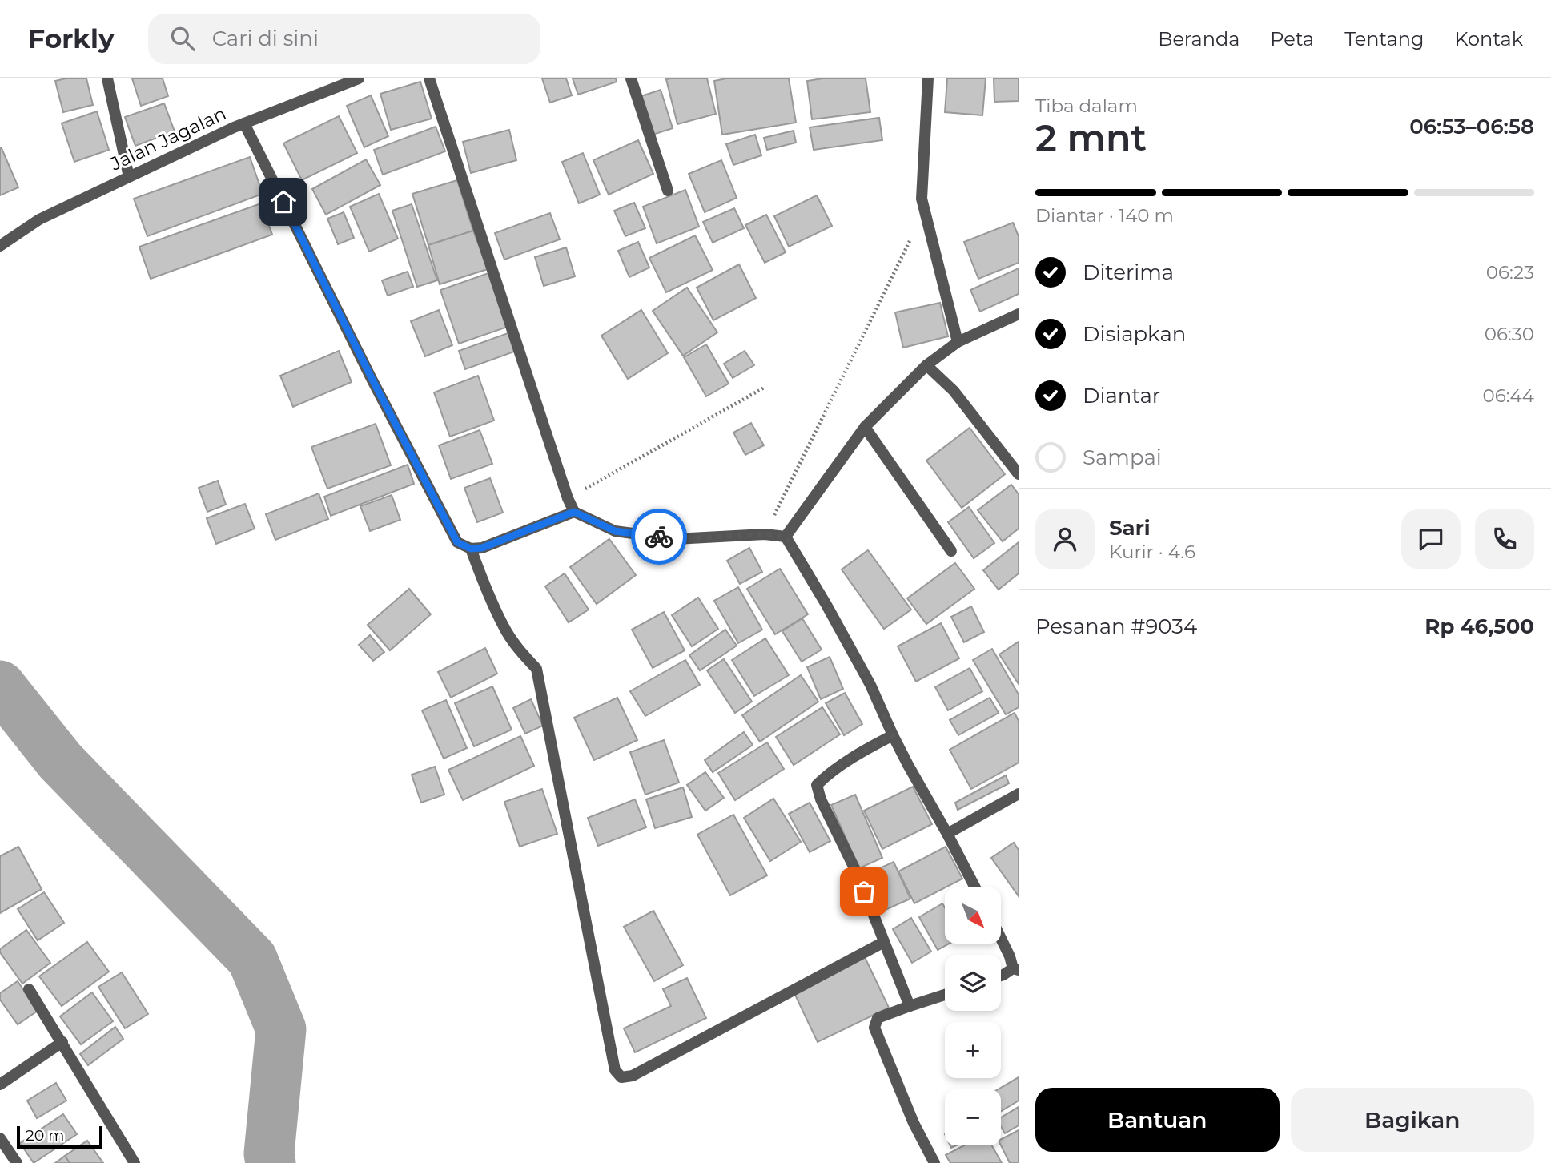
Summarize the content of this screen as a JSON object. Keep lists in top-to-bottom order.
{
  "streets": {
    "street": ["Jalan Jagalan"]
  },
  "scale_bar": "20 m",
  "north": "bottom right",
  "page": {
    "header": "Forkly",
    "search": "Cari di sini",
    "nav": [
      "Beranda",
      "Peta",
      "Tentang",
      "Kontak"
    ],
    "heading": ["2 mnt", "Tiba dalam", "06:53–06:58"],
    "panel": [
      "Sari",
      "Kurir · 4.6",
      "Pesanan #9034",
      "Rp 46,500"
    ],
    "bar": "Diantar · 140 m",
    "list": [
      ["Diterima", "06:23"],
      ["Disiapkan", "06:30"],
      ["Diantar", "06:44"],
      "Sampai"
    ],
    "map_buttons": ["+", "−"],
    "buttons": ["Bantuan", "Bagikan"],
    "scale": "20 m"
  }
}
